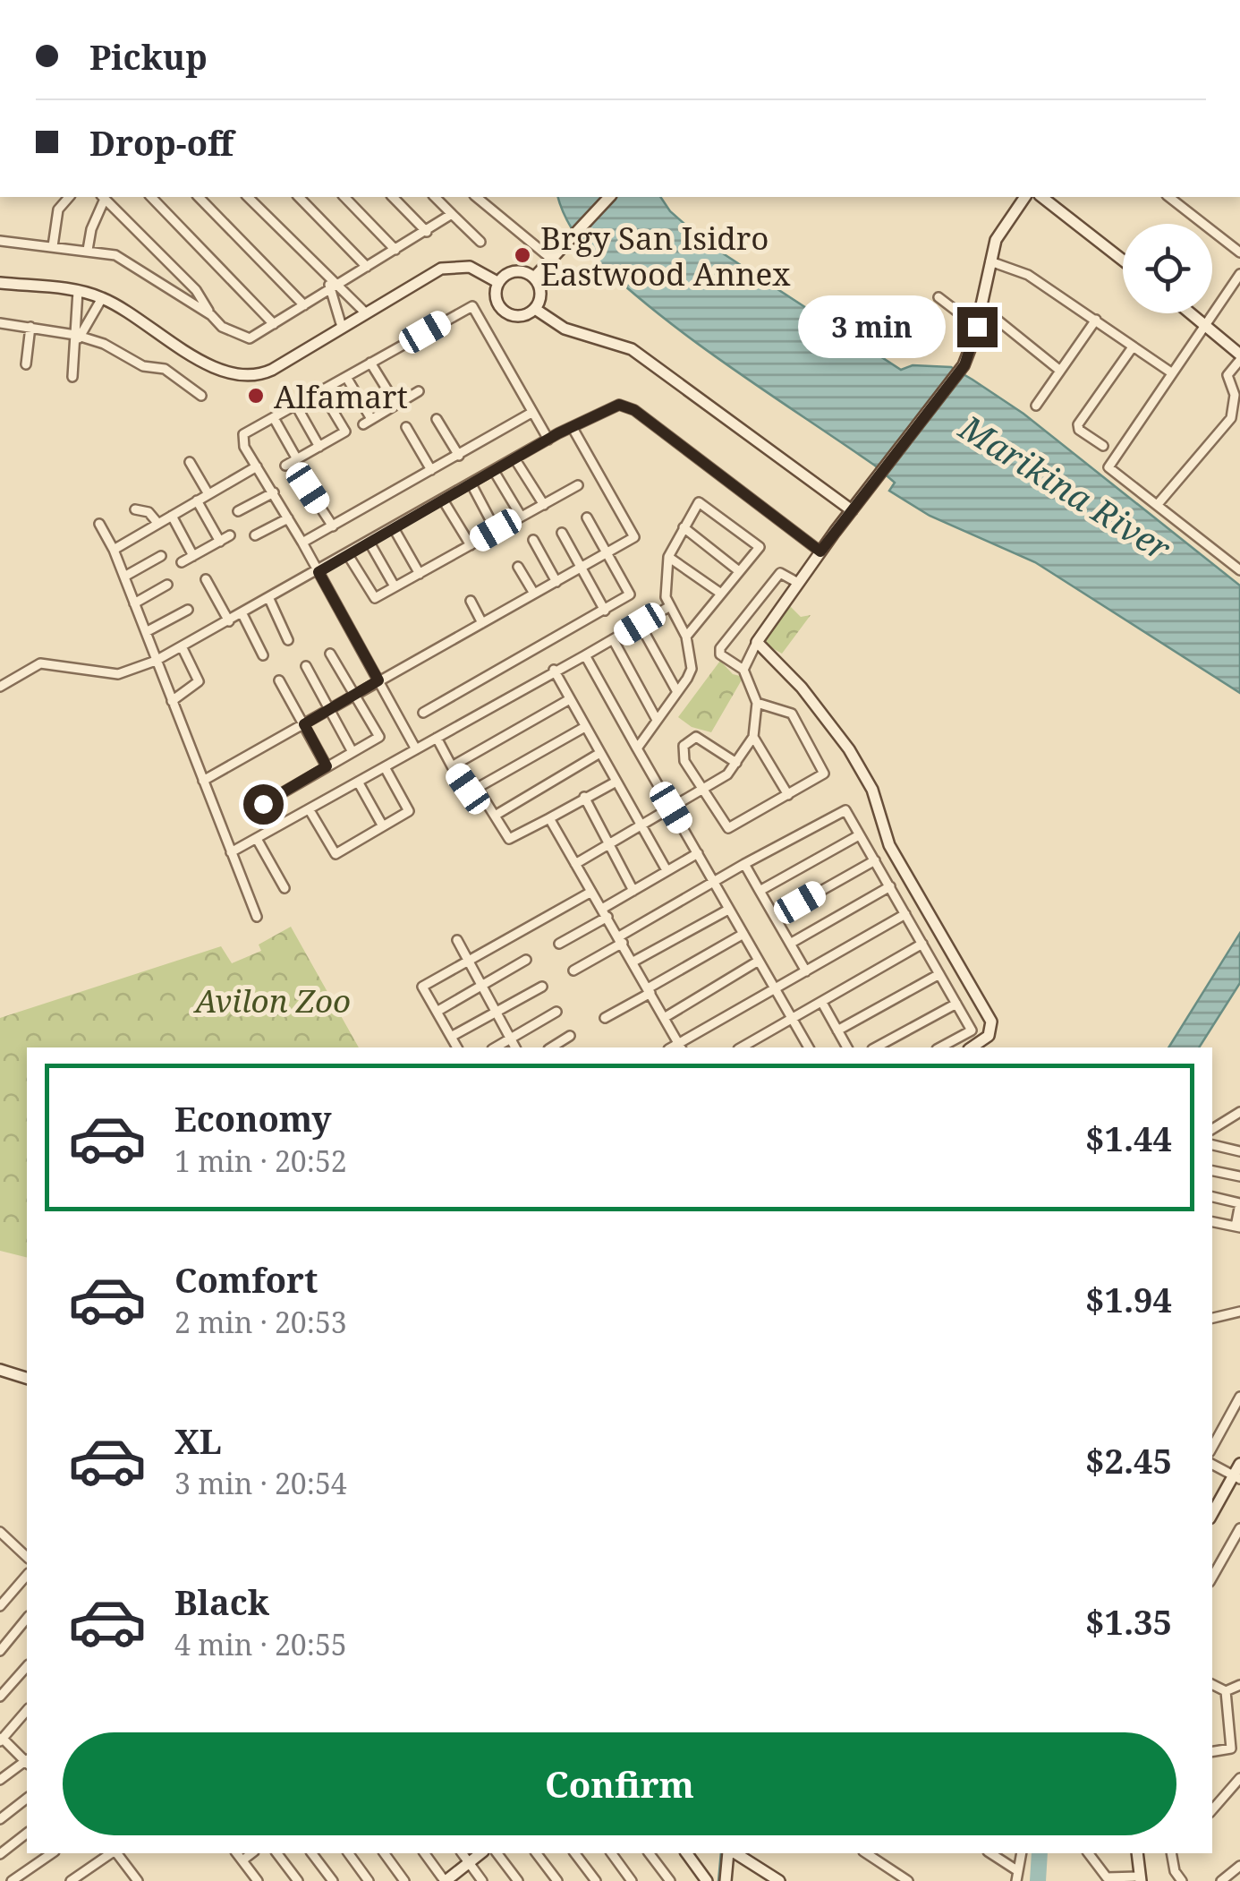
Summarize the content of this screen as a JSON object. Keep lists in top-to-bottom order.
{
  "water": ["Marikina River"],
  "parks": ["Avilon Zoo"],
  "places": ["Brgy San Isidro Eastwood Annex", "Alfamart"],
  "page": {
    "banner": ["Pickup", "Drop-off"],
    "bubble": "3 min",
    "list": [
      {
        "name": "Economy",
        "note": "1 min · 20:52",
        "value": "$1.44"
      },
      {
        "name": "Comfort",
        "note": "2 min · 20:53",
        "value": "$1.94"
      },
      {
        "name": "XL",
        "note": "3 min · 20:54",
        "value": "$2.45"
      },
      {
        "name": "Black",
        "note": "4 min · 20:55",
        "value": "$1.35"
      }
    ],
    "buttons": "Confirm"
  }
}
